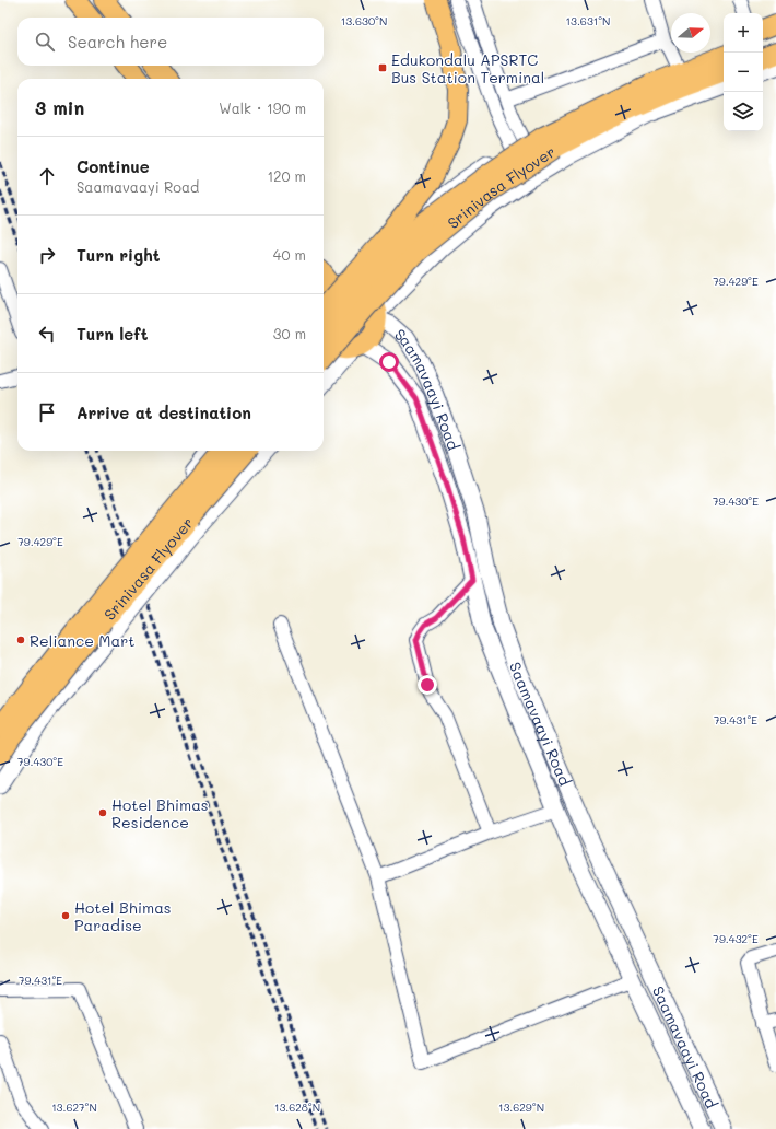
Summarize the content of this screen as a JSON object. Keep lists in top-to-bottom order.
{
  "streets": {
    "main road": ["Srinivasa Flyover"],
    "street": ["Saamavaayi Road"]
  },
  "places": {
    "transit": ["Edukondalu APSRTC Bus Station Terminal"],
    "other": ["Reliance Mart", "Hotel Bhimas Residence", "Hotel Bhimas Paradise"]
  },
  "north": "right",
  "page": {
    "map_buttons": ["+", "−"],
    "search": "Search here",
    "heading": ["3 min", "Walk · 190 m"],
    "list": [
      ["Continue", "Saamavaayi Road", "120 m"],
      ["Turn right", "40 m"],
      ["Turn left", "30 m"],
      "Arrive at destination"
    ]
  },
  "coordinates": [
    "13.630°N",
    "13.631°N",
    "79.429°E",
    "79.430°E",
    "79.431°E",
    "79.432°E",
    "13.627°N",
    "13.628°N",
    "13.629°N"
  ]
}
